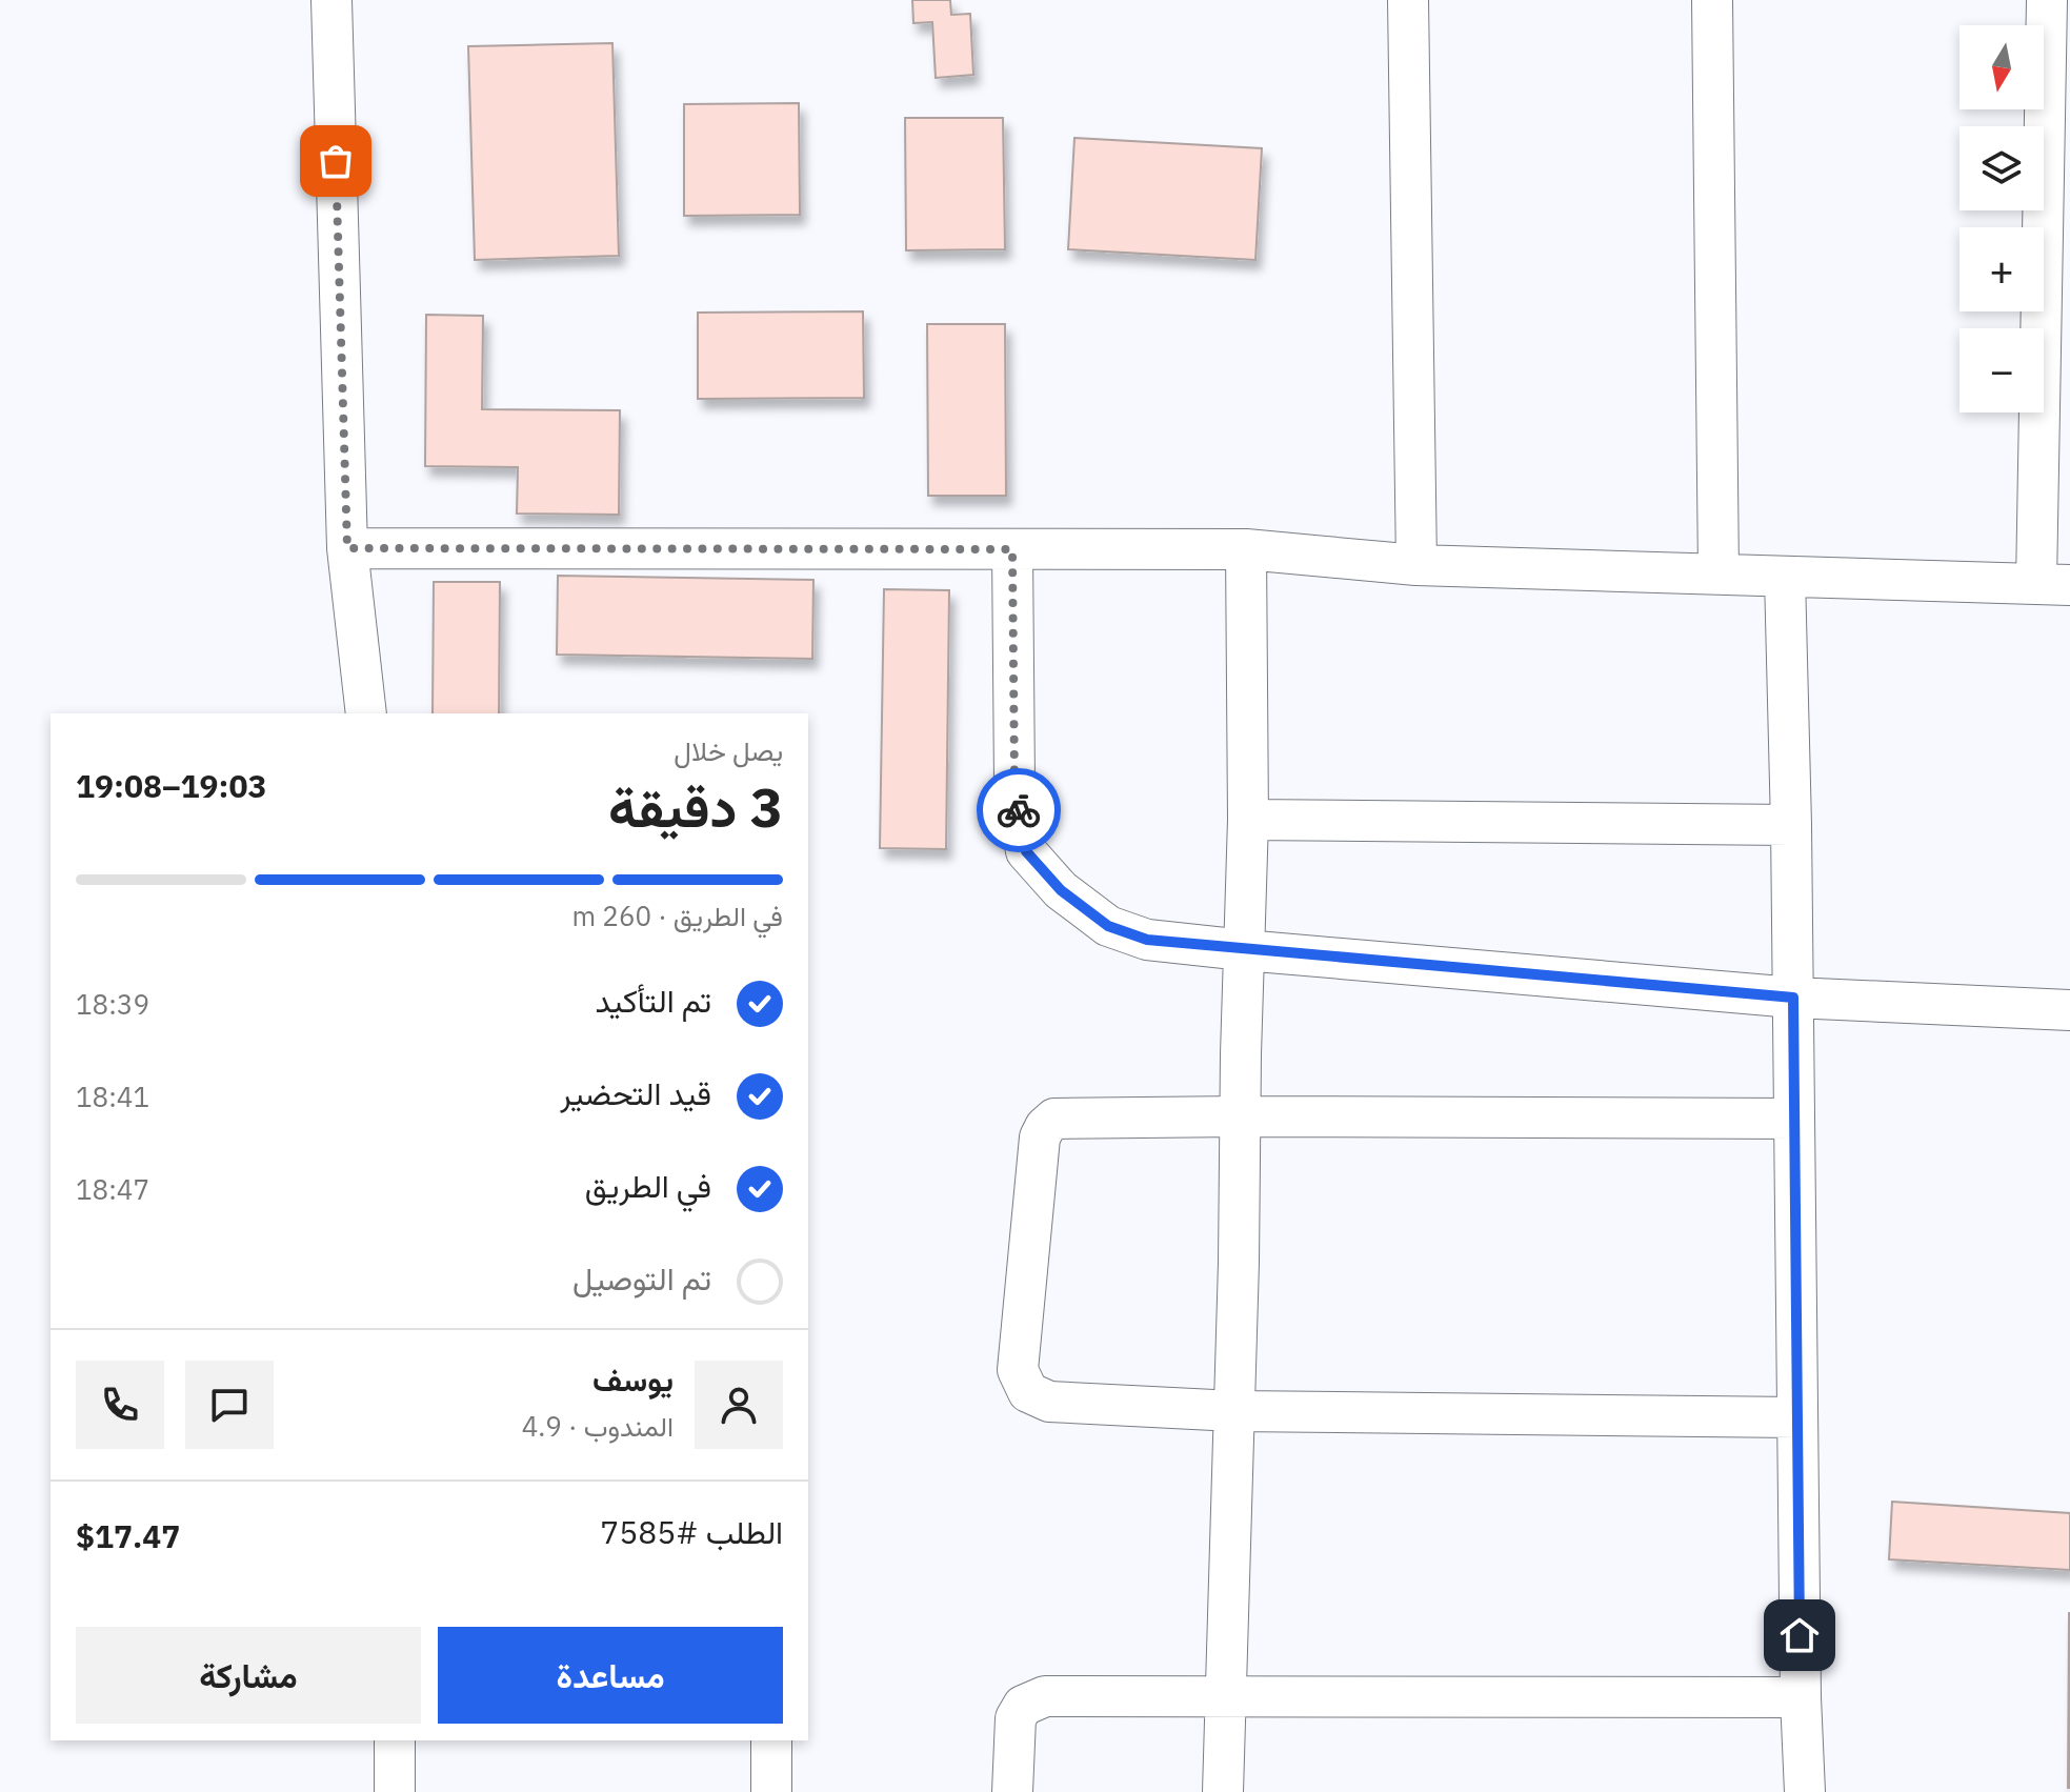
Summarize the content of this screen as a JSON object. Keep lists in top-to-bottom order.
{
  "north": "bottom",
  "page": {
    "map_buttons": ["+", "−"],
    "heading": ["3 دقيقة", "يصل خلال", "19:03–19:08"],
    "panel": [
      "يوسف",
      "المندوب · 4.9",
      "الطلب #7585",
      "$17.47"
    ],
    "bar": "في الطريق · 260 m",
    "list": [
      ["تم التأكيد", "18:39"],
      ["قيد التحضير", "18:41"],
      ["في الطريق", "18:47"],
      "تم التوصيل"
    ],
    "buttons": ["مساعدة", "مشاركة"]
  }
}
